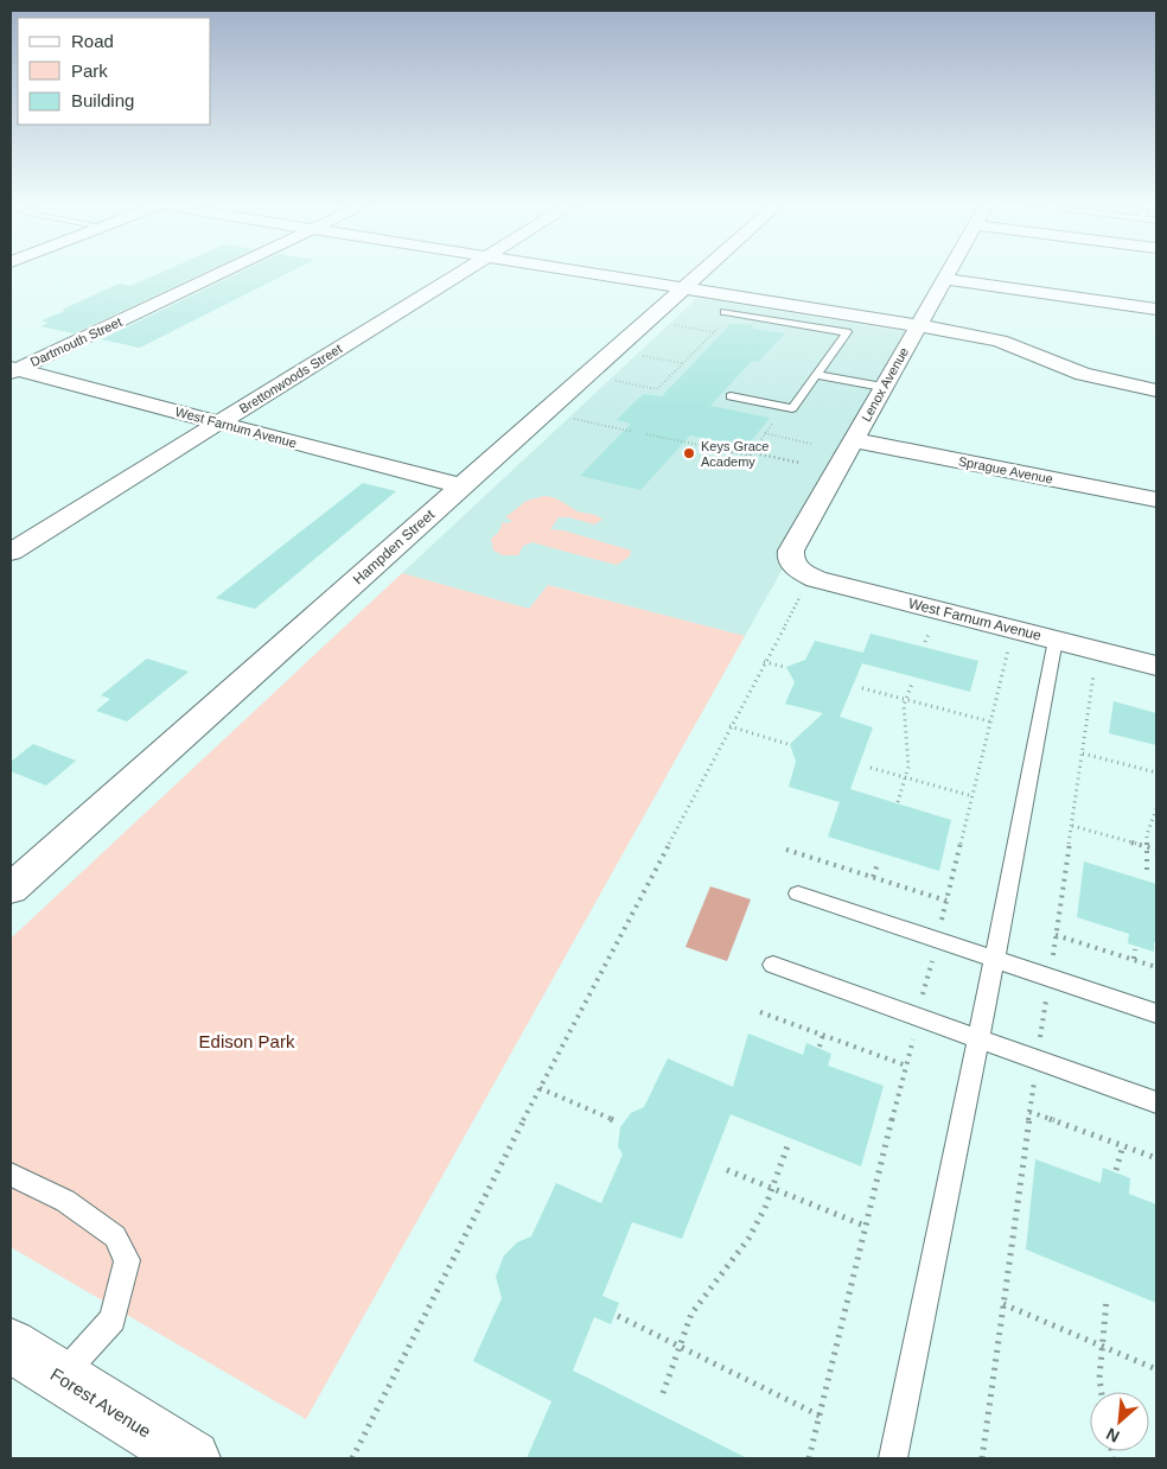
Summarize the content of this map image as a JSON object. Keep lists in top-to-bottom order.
{
  "streets": {
    "street": [
      "Dartmouth Street",
      "Brettonwoods Street",
      "Lenox Avenue",
      "West Farnum Avenue",
      "Sprague Avenue",
      "Hampden Street",
      "Forest Avenue"
    ]
  },
  "crossings": [
    ["Dartmouth Street", "West Farnum Avenue"],
    ["Brettonwoods Street", "West Farnum Avenue"],
    ["Lenox Avenue", "West Farnum Avenue"],
    ["Lenox Avenue", "Sprague Avenue"],
    ["West Farnum Avenue", "Hampden Street"]
  ],
  "parks": ["Edison Park"],
  "places": ["Keys Grace Academy"],
  "legend": ["Road", "Park", "Building"],
  "north": "bottom left"
}
